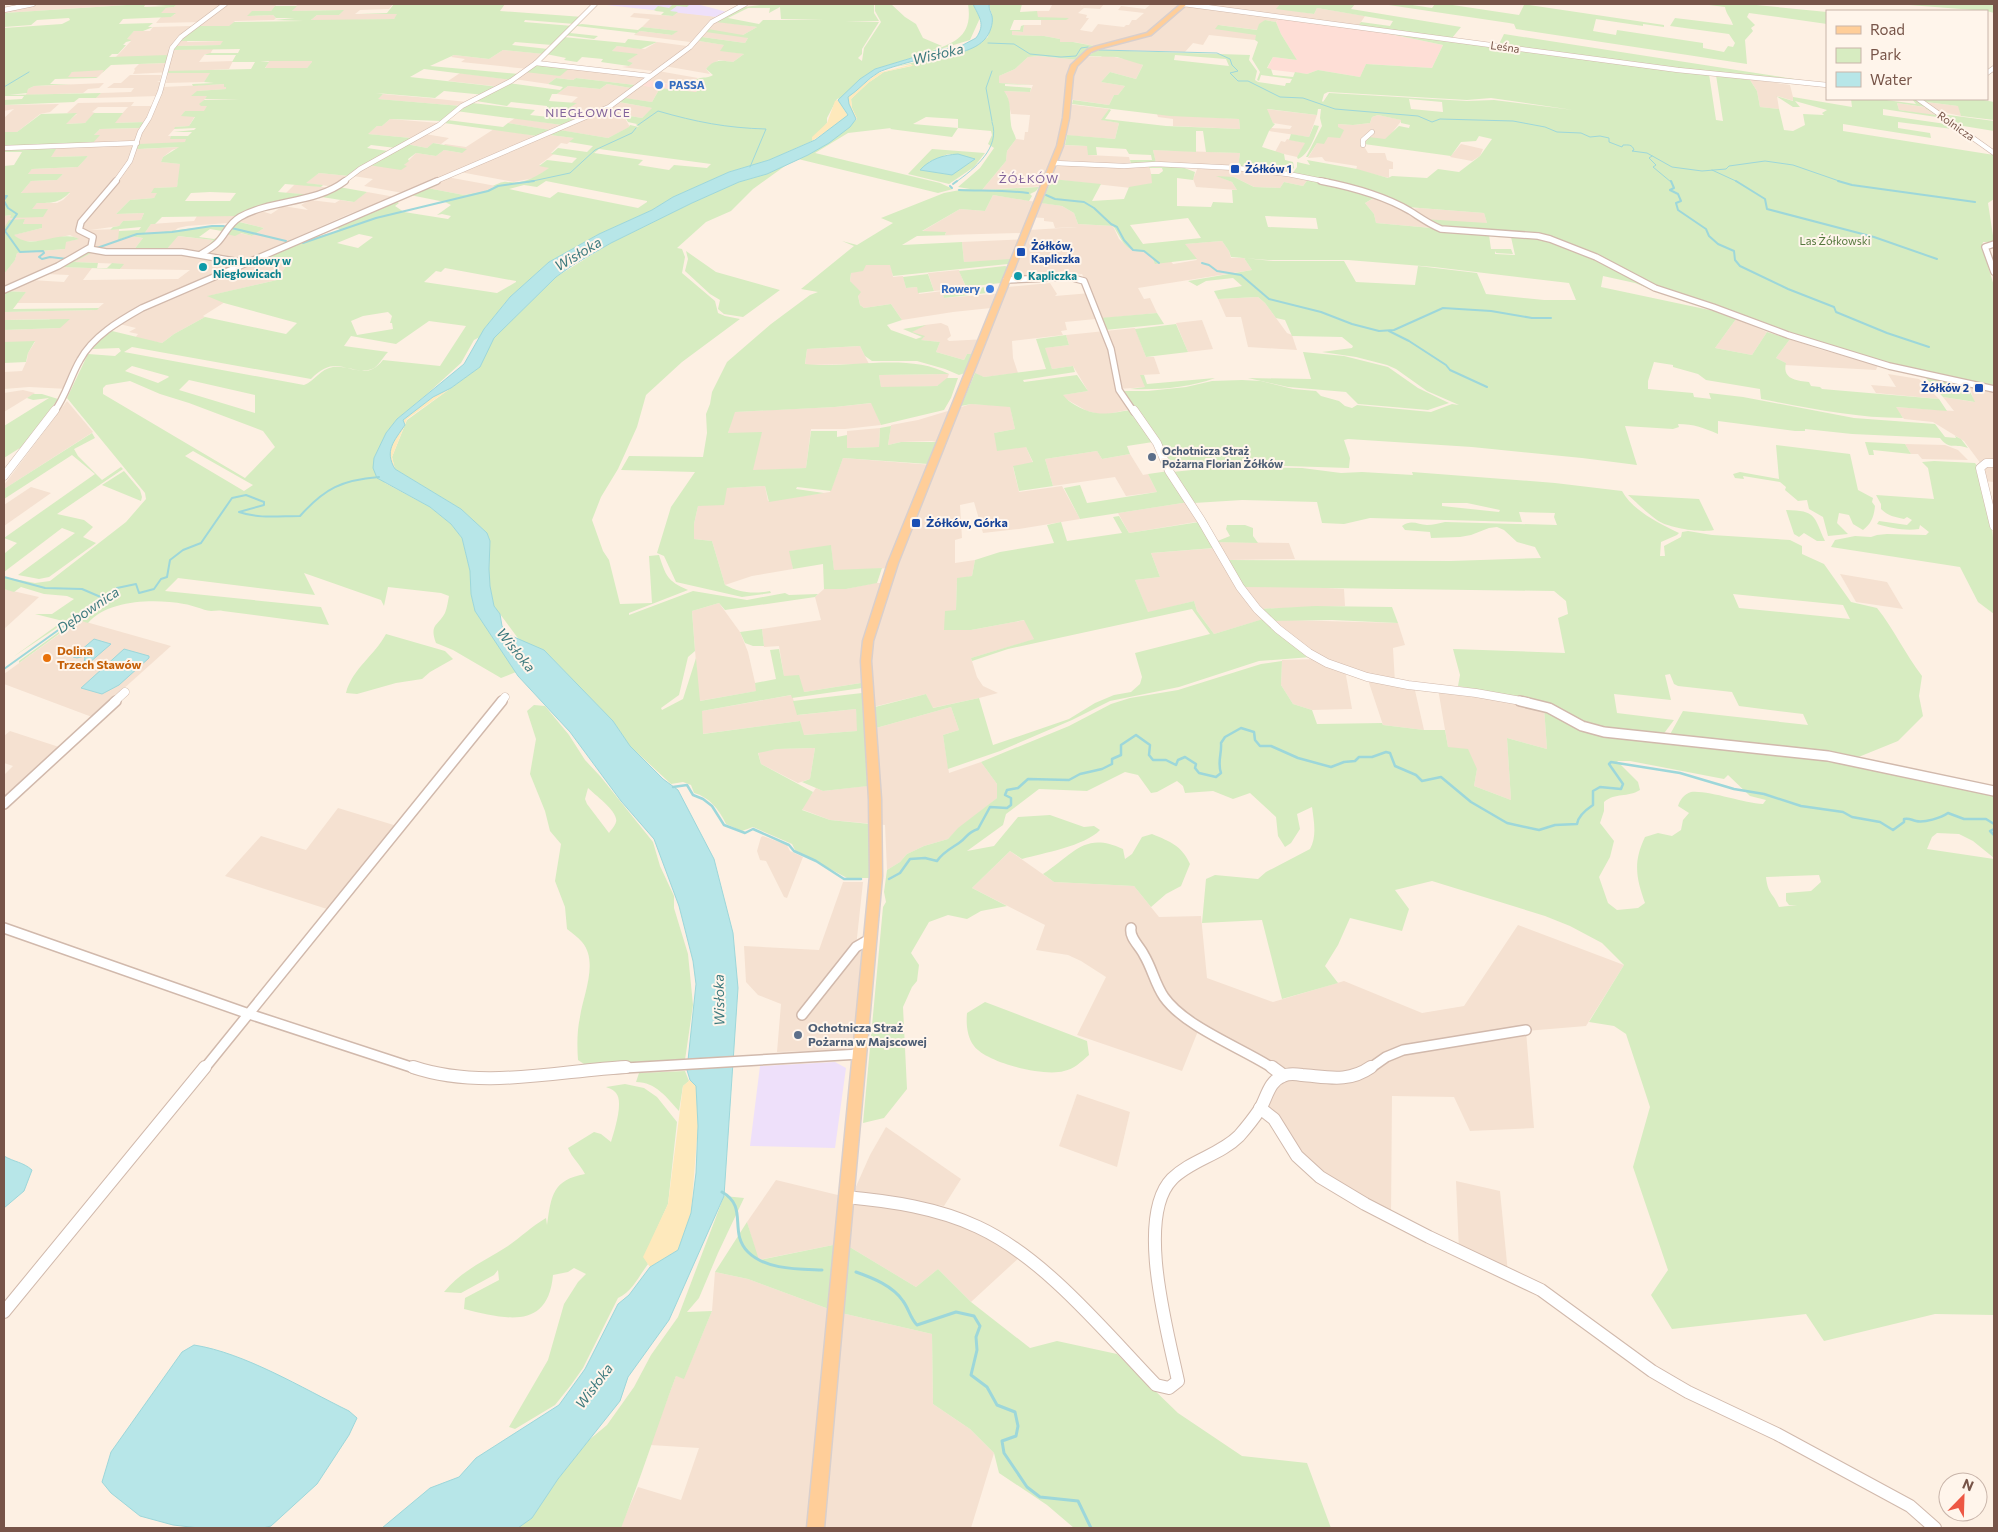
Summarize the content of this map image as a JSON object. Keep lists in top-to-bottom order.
{
  "streets": {
    "street": ["Leśna", "Rolnicza"]
  },
  "districts": ["NIEGŁOWICE", "ŻÓŁKÓW"],
  "water": ["Wisłoka", "Dębownica"],
  "parks": ["Las Żółkowski"],
  "places": {
    "other": [
      "PASSA",
      "Dom Ludowy w Niegłowicach",
      "Kapliczka",
      "Rowery",
      "Ochotnicza Straż Pożarna Florian Żółków",
      "Dolina Trzech Stawów",
      "Ochotnicza Straż Pożarna w Majscowej"
    ],
    "transit": [
      "Żółków 1",
      "Żółków, Kapliczka",
      "Żółków 2",
      "Żółków, Górka"
    ]
  },
  "legend": ["Road", "Park", "Water"],
  "north": "top right"
}
